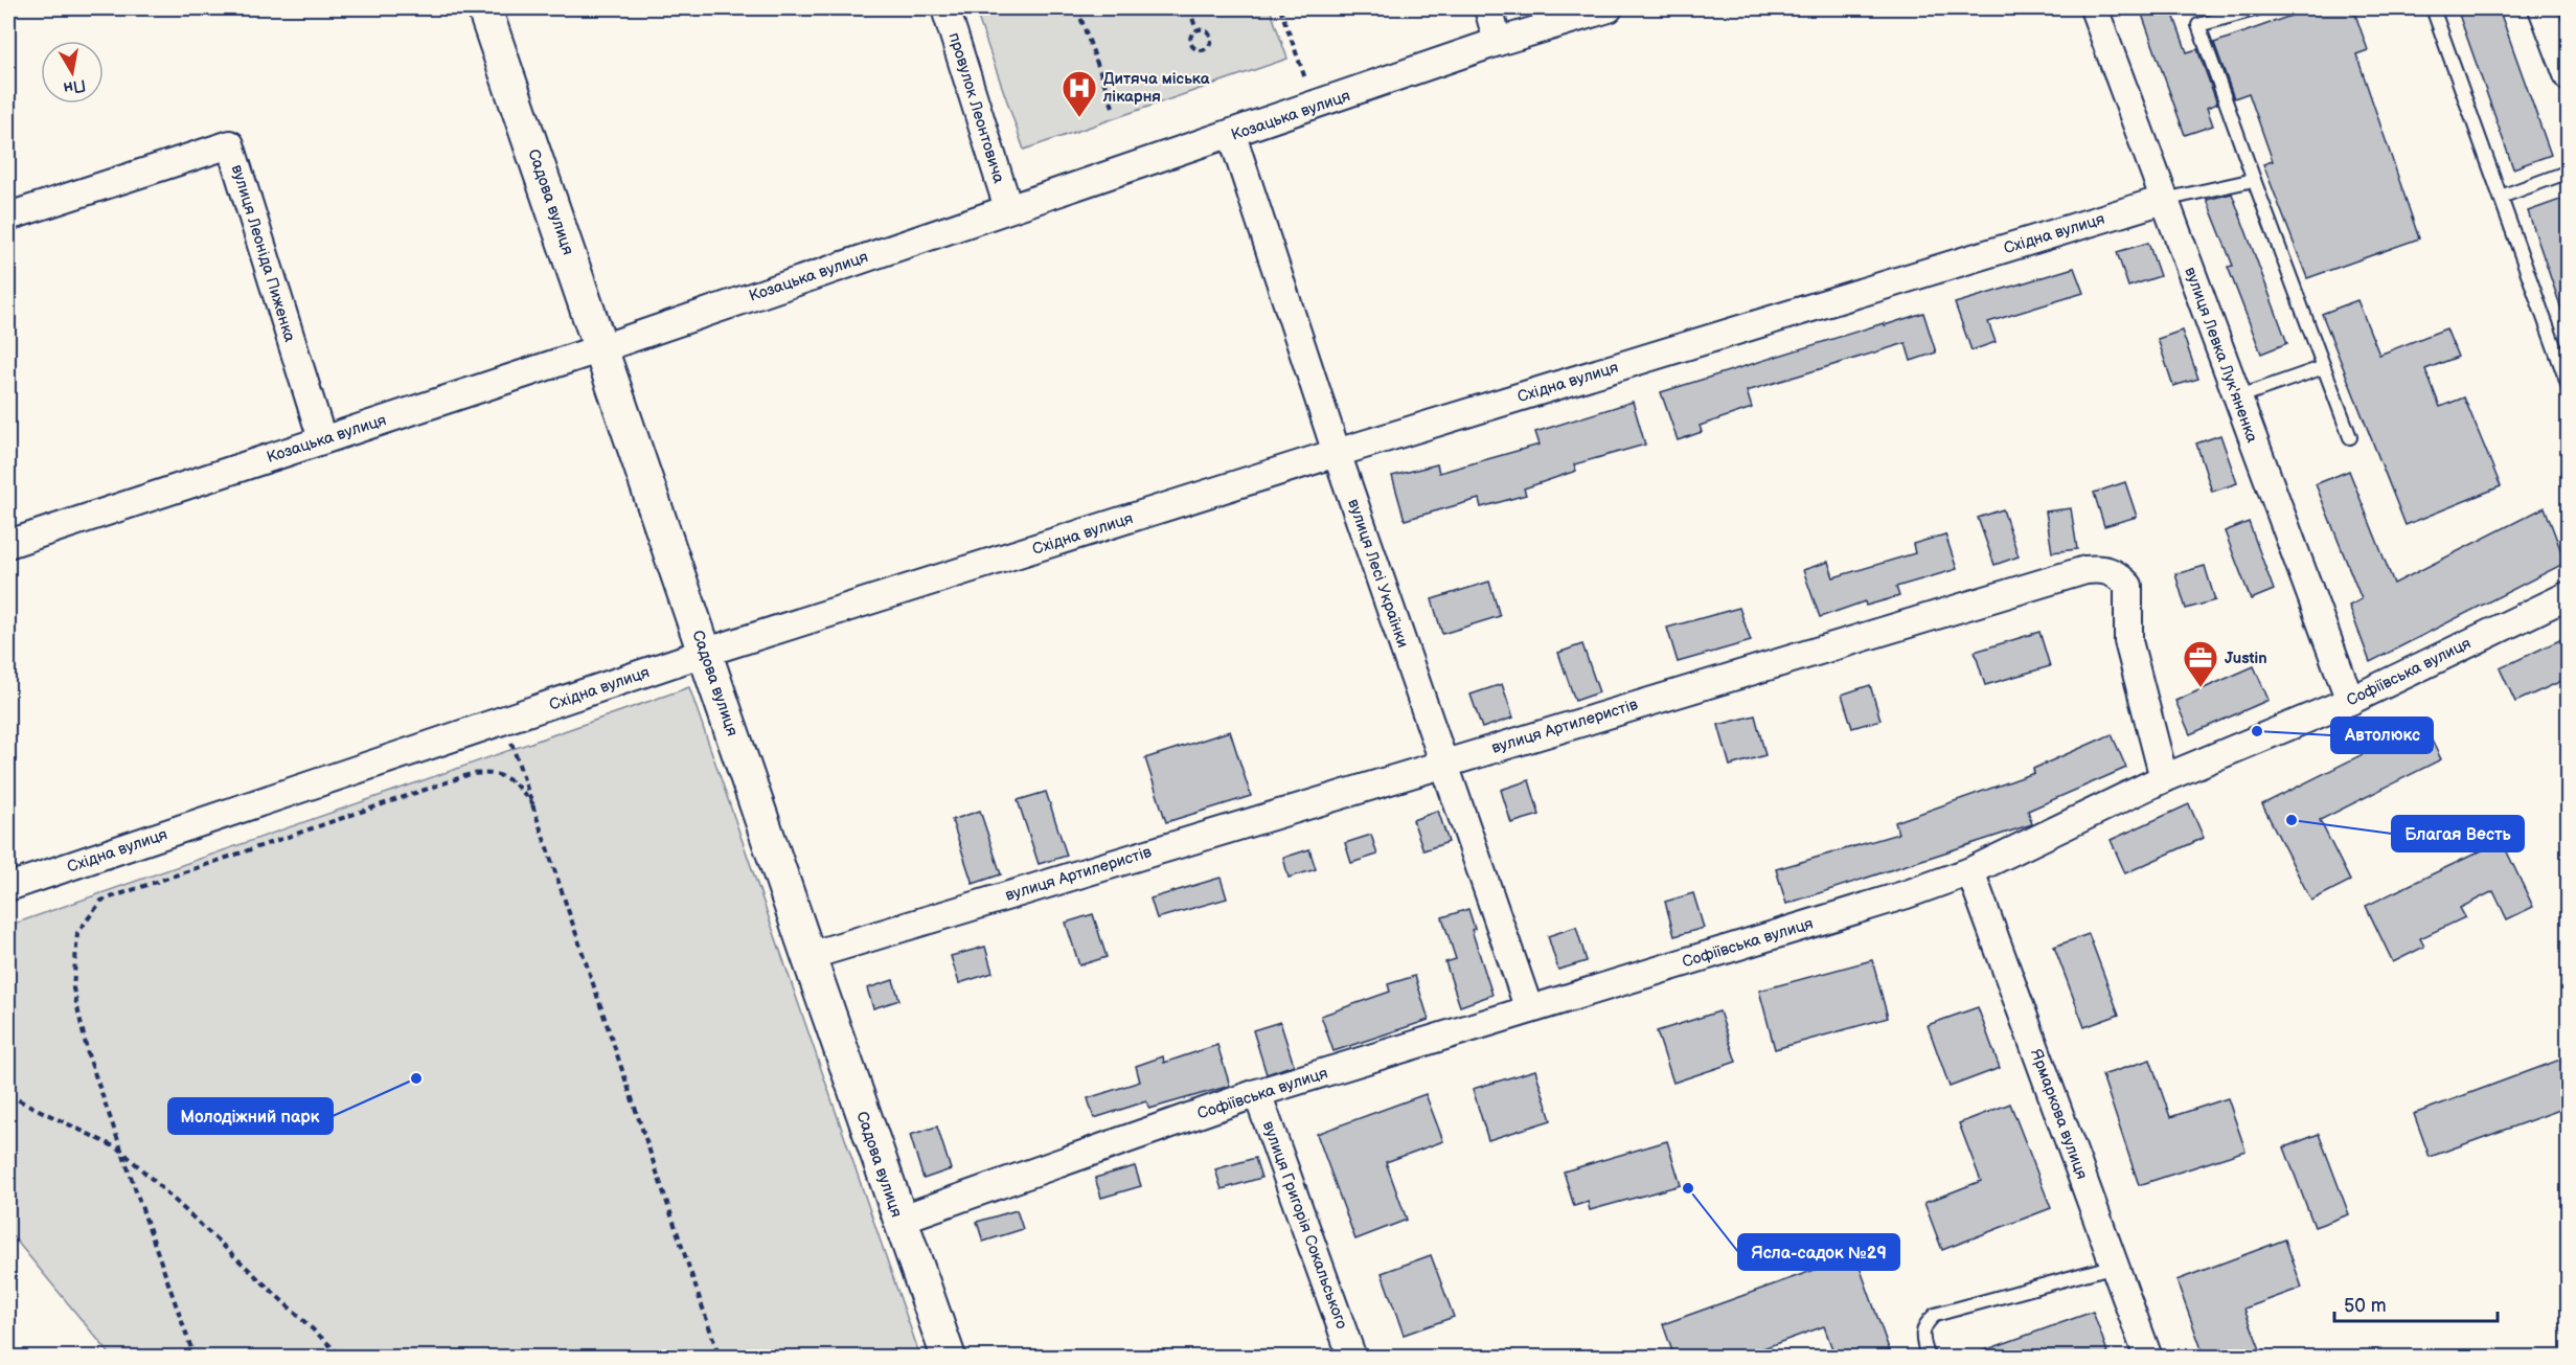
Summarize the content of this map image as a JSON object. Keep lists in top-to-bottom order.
{
  "streets": {
    "street": [
      "провулок Леонтовича",
      "Козацька вулиця",
      "Садова вулиця",
      "Східна вулиця",
      "вулиця Леоніда Пиженка",
      "вулиця Левка Лук'яненка",
      "вулиця Лесі Українки",
      "Софіївська вулиця",
      "вулиця Артилеристів",
      "Ярмаркова вулиця",
      "вулиця Григорія Сокальського"
    ]
  },
  "crossings": [
    ["провулок Леонтовича", "Козацька вулиця"],
    ["Козацька вулиця", "Садова вулиця"],
    ["Козацька вулиця", "вулиця Леоніда Пиженка"],
    ["Козацька вулиця", "вулиця Лесі Українки"],
    ["Садова вулиця", "Східна вулиця"],
    ["Садова вулиця", "Софіївська вулиця"],
    ["Садова вулиця", "вулиця Артилеристів"],
    ["Східна вулиця", "вулиця Левка Лук'яненка"],
    ["Східна вулиця", "вулиця Лесі Українки"],
    ["вулиця Левка Лук'яненка", "Софіївська вулиця"],
    ["вулиця Лесі Українки", "Софіївська вулиця"],
    ["вулиця Лесі Українки", "вулиця Артилеристів"],
    ["Софіївська вулиця", "вулиця Артилеристів"],
    ["Софіївська вулиця", "Ярмаркова вулиця"],
    ["Софіївська вулиця", "вулиця Григорія Сокальського"]
  ],
  "places": {
    "hospital": ["Дитяча міська лікарня"],
    "office": ["Justin"],
    "other": [
      "Автолюкс",
      "Благая Весть",
      "Молодіжний парк",
      "Ясла-садок №29"
    ]
  },
  "scale_bar": "50 m",
  "north": "bottom"
}
